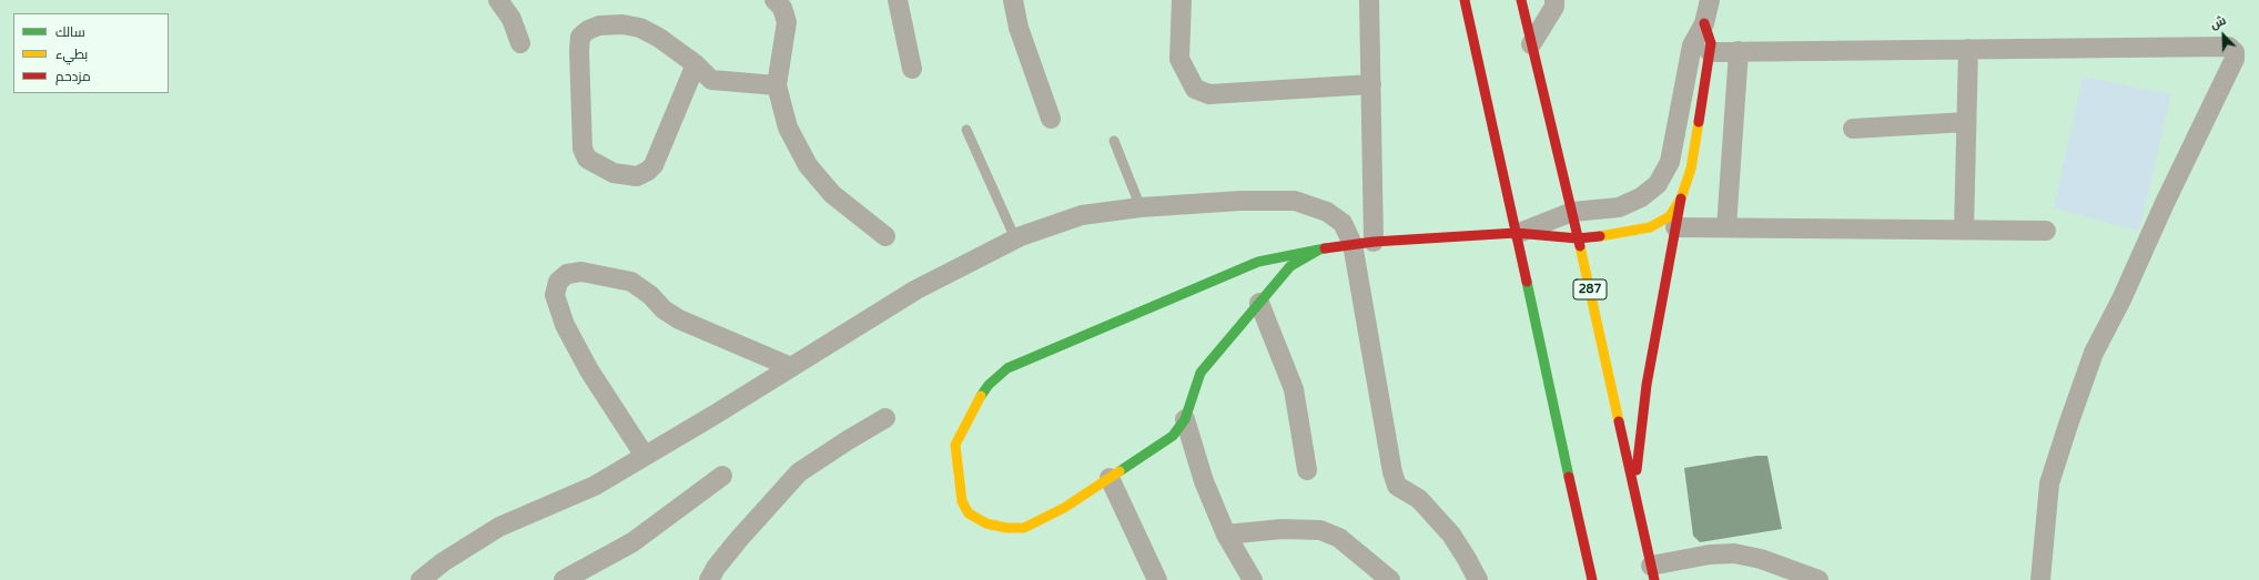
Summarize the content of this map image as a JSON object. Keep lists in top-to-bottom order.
{
  "streets": {
    "street": ["287"]
  },
  "legend": ["سالك", "بطيء", "مزدحم"],
  "north": "top left"
}
